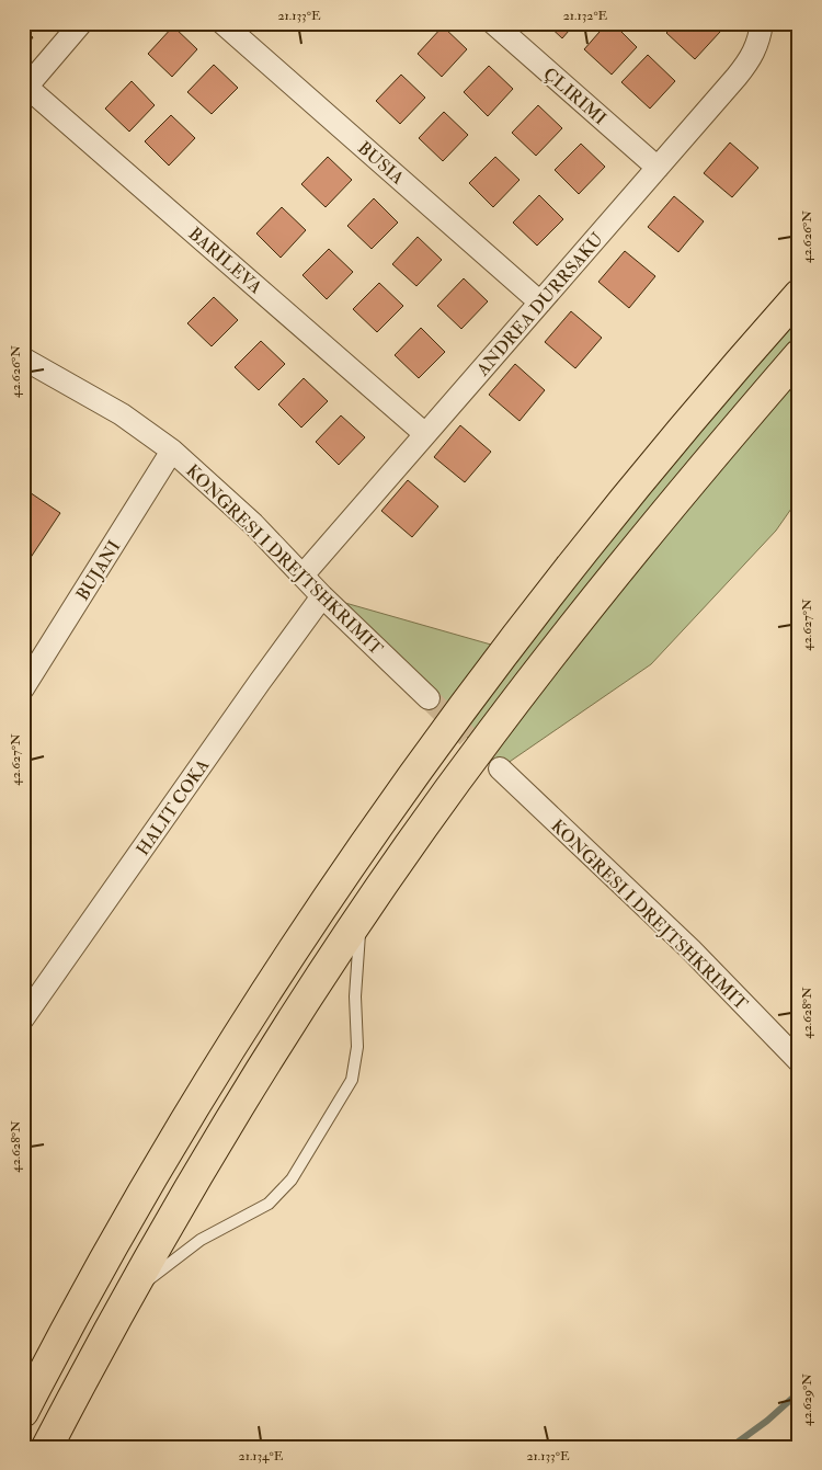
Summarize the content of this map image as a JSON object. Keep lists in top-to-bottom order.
{
  "streets": {
    "street": [
      "ÇLIRIMI",
      "BUSIA",
      "BARILEVA",
      "ANDREA DURRSAKU",
      "KONGRESI I DREJTSHKRIMIT",
      "BUJANI",
      "HALIT COKA"
    ]
  },
  "crossings": [
    ["ÇLIRIMI", "ANDREA DURRSAKU"],
    ["BUSIA", "ANDREA DURRSAKU"],
    ["BARILEVA", "ANDREA DURRSAKU"],
    ["ANDREA DURRSAKU", "KONGRESI I DREJTSHKRIMIT"],
    ["KONGRESI I DREJTSHKRIMIT", "BUJANI"],
    ["KONGRESI I DREJTSHKRIMIT", "HALIT COKA"]
  ],
  "coordinates": [
    "21.133°E",
    "21.132°E",
    "42.626°N",
    "42.627°N",
    "42.628°N",
    "42.629°N",
    "21.134°E"
  ]
}
